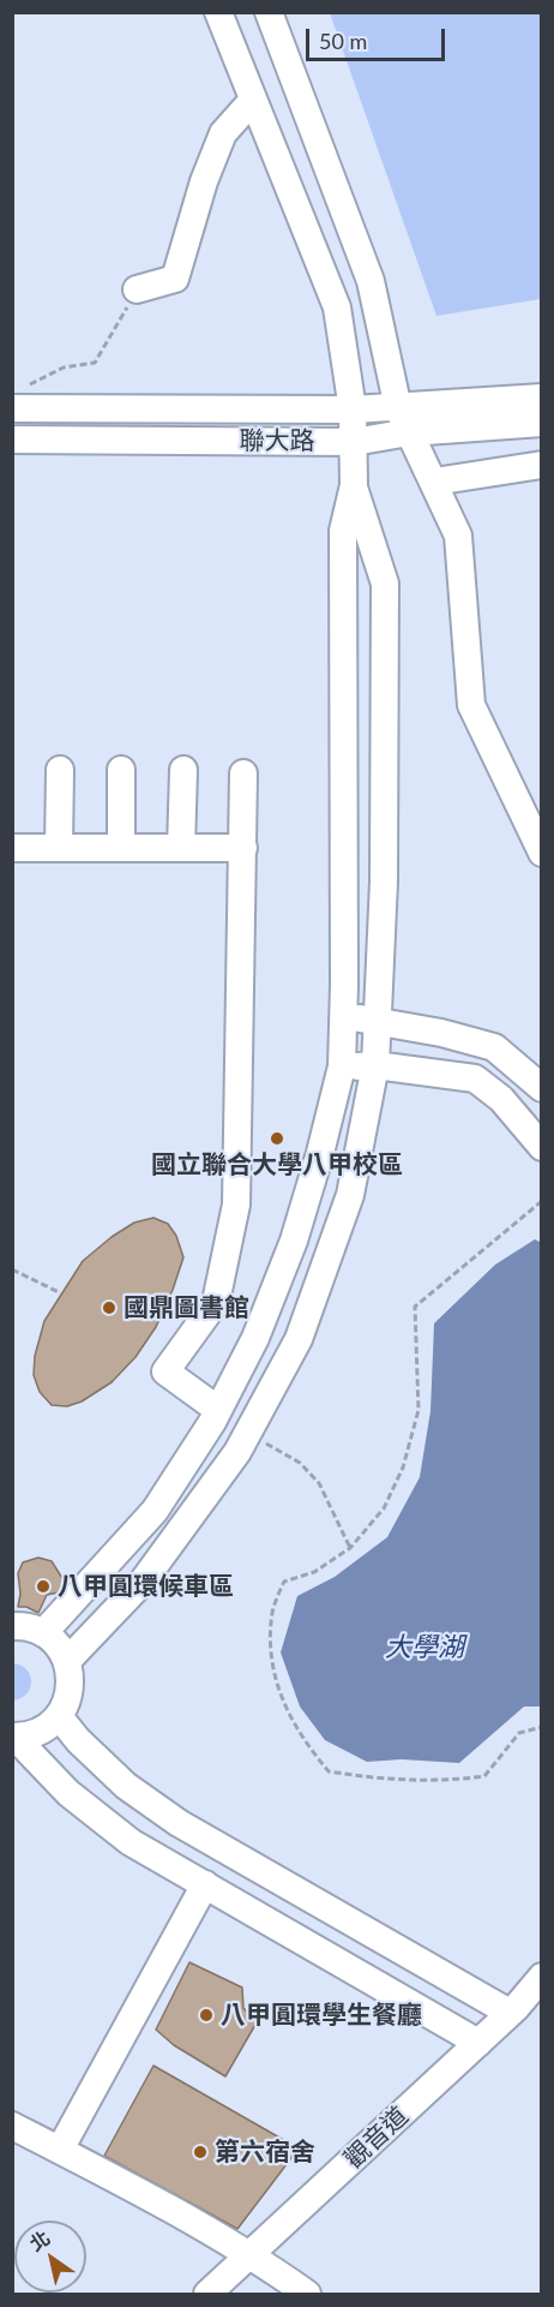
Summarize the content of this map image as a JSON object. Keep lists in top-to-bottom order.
{
  "streets": {
    "street": ["聯大路", "觀音道"]
  },
  "water": ["大學湖"],
  "places": [
    "國立聯合大學八甲校區",
    "國鼎圖書館",
    "八甲圓環候車區",
    "八甲圓環學生餐廳",
    "第六宿舍"
  ],
  "scale_bar": "50 m",
  "north": "top left"
}
